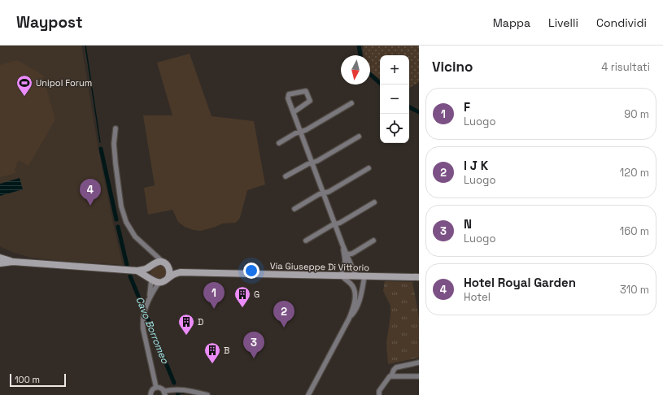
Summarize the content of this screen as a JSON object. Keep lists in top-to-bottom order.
{
  "streets": {
    "main road": ["Via Giuseppe Di Vittorio"]
  },
  "water": ["Cavo Borromeo"],
  "places": {
    "sports": ["Unipol Forum"],
    "building": ["G", "D", "B"]
  },
  "scale_bar": "100 m",
  "north": "bottom",
  "page": {
    "header": "Waypost",
    "nav": ["Mappa", "Livelli", "Condividi"],
    "heading": ["Vicino", "4 risultati"],
    "map_buttons": ["+", "−"],
    "list": [
      {
        "mark": "1",
        "name": "F",
        "note": "Luogo",
        "value": "90 m"
      },
      {
        "mark": "2",
        "name": "I J K",
        "note": "Luogo",
        "value": "120 m"
      },
      {
        "mark": "3",
        "name": "N",
        "note": "Luogo",
        "value": "160 m"
      },
      {
        "mark": "4",
        "name": "Hotel Royal Garden",
        "note": "Hotel",
        "value": "310 m"
      }
    ],
    "pins": [
      "4",
      "1",
      "2",
      "3"
    ],
    "scale": "100 m"
  }
}
